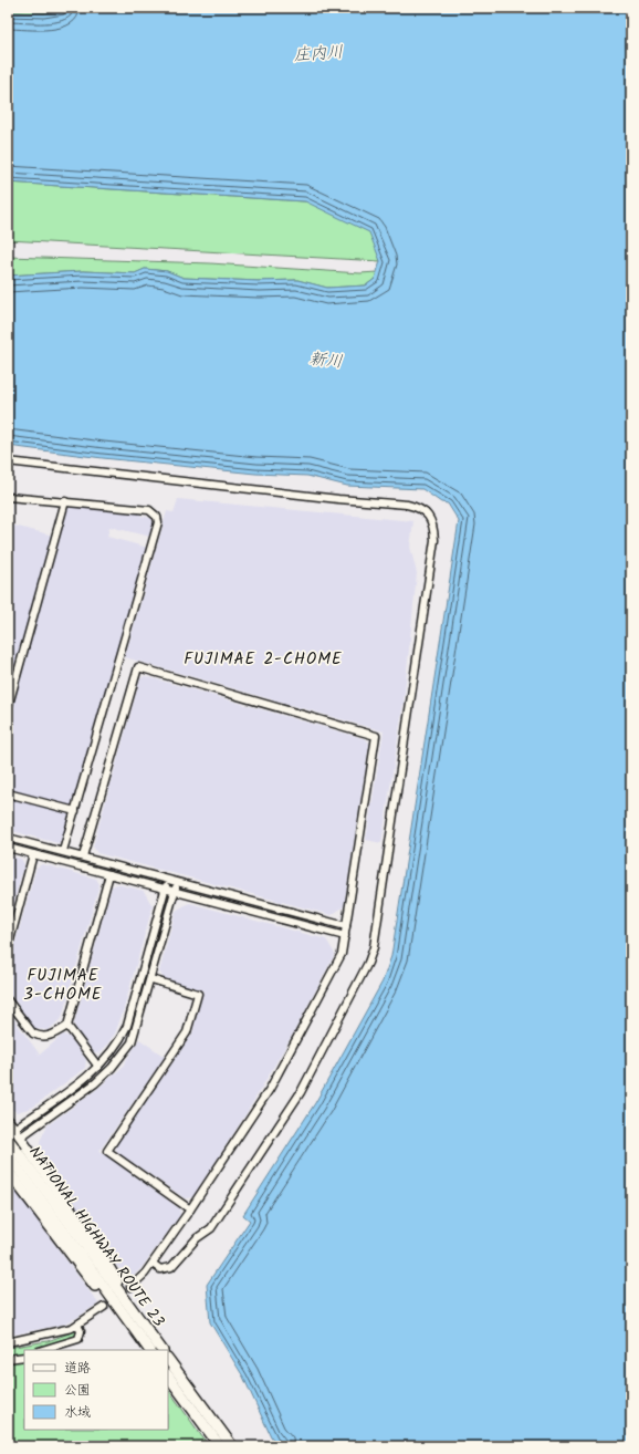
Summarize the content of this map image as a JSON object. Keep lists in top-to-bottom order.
{
  "streets": {
    "highway": ["NATIONAL HIGHWAY ROUTE 23"]
  },
  "districts": ["FUJIMAE 2-CHOME", "FUJIMAE 3-CHOME"],
  "water": ["庄内川", "新川"],
  "legend": ["道路", "公園", "水域"]
}
